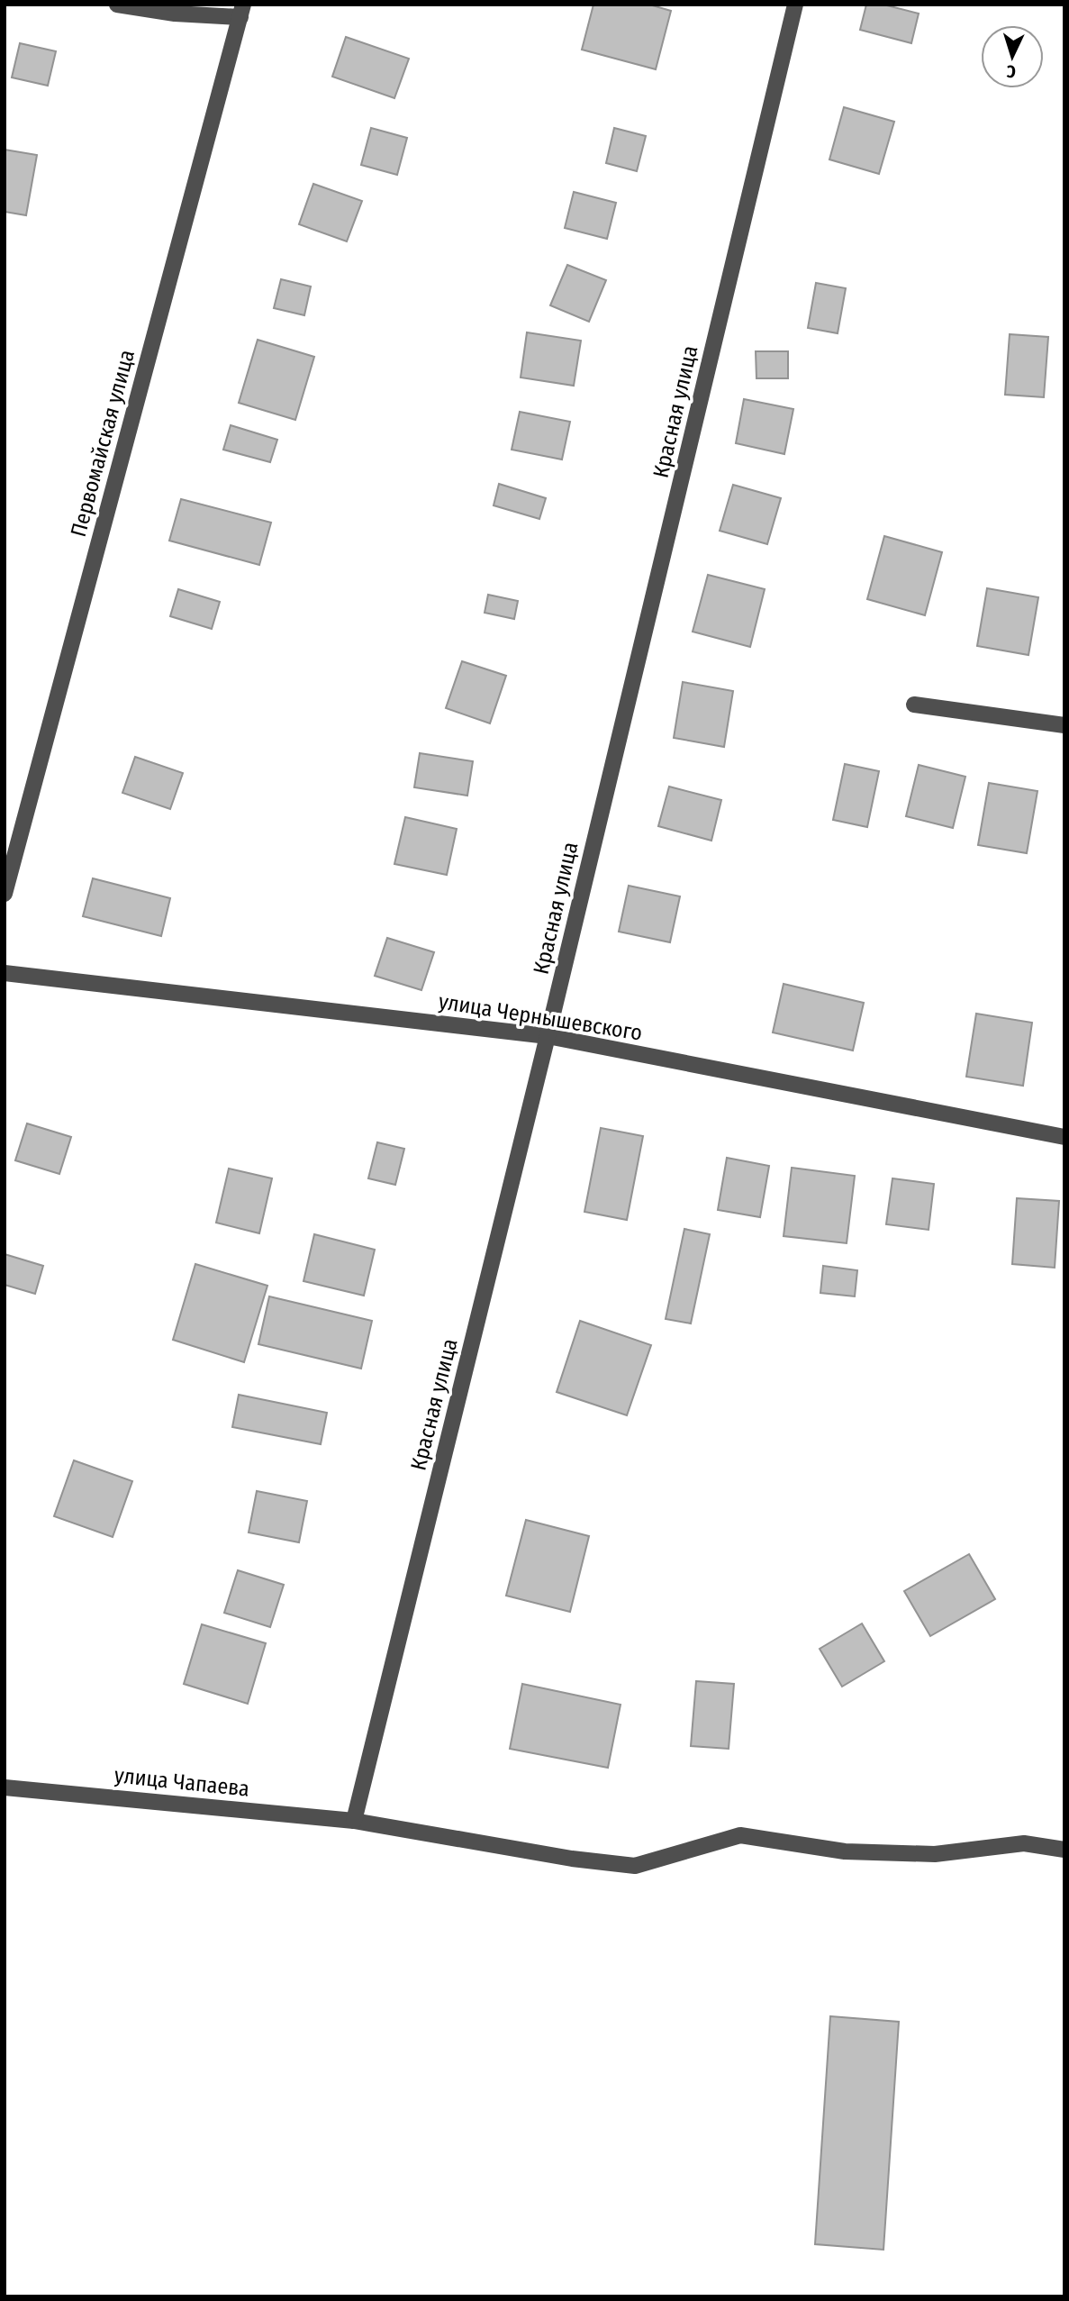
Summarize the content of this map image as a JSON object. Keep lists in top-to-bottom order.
{
  "streets": {
    "street": [
      "Красная улица",
      "Первомайская улица",
      "улица Чернышевского",
      "улица Чапаева"
    ]
  },
  "crossings": [
    ["Красная улица", "улица Чернышевского"],
    ["Красная улица", "улица Чапаева"]
  ],
  "north": "bottom"
}
